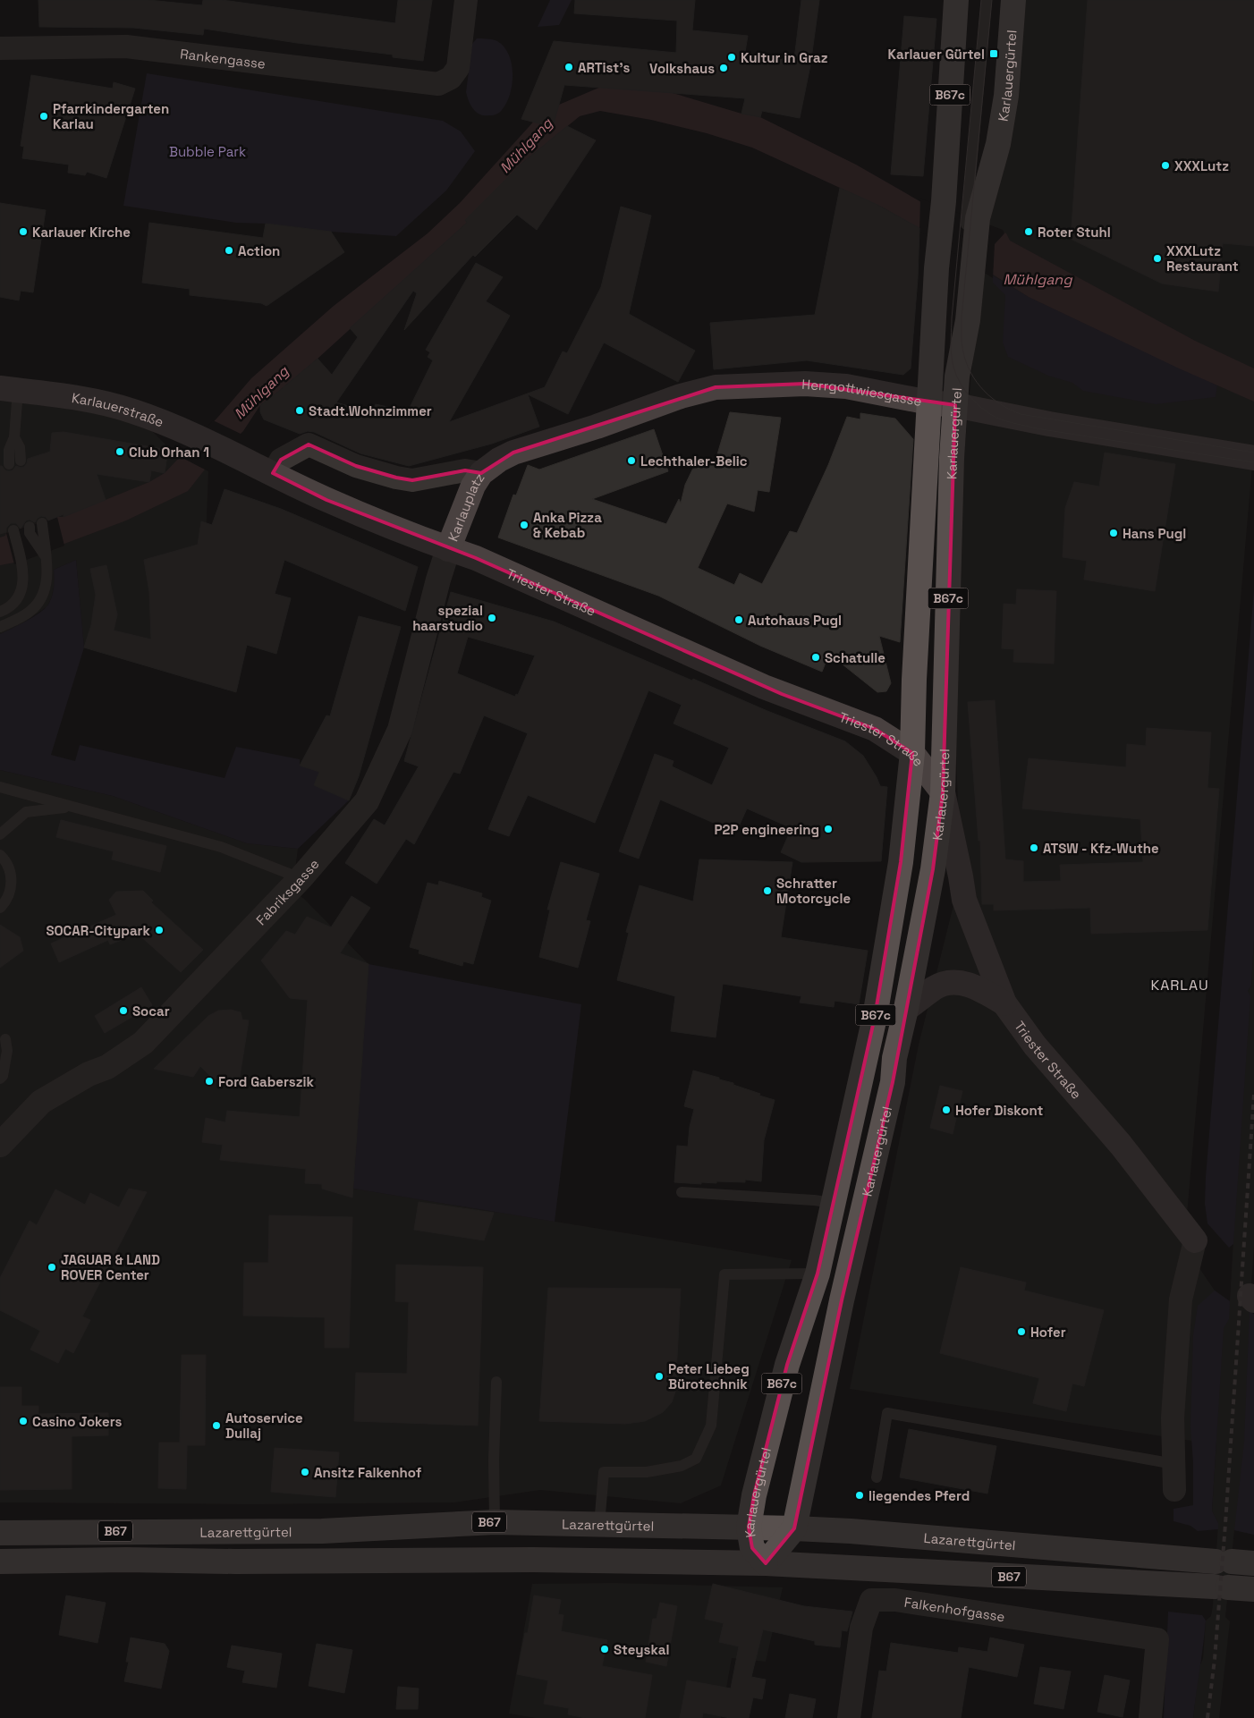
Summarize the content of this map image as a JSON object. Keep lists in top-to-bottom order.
{
  "streets": {
    "main road": [
      "Karlauergürtel",
      "B67c",
      "Herrgottwiesgasse",
      "Karlauerstraße",
      "Karlauplatz",
      "Triester Straße",
      "B67",
      "Lazarettgürtel"
    ],
    "street": ["Rankengasse", "Fabriksgasse", "Falkenhofgasse"]
  },
  "crossings": [
    ["Karlauergürtel", "Herrgottwiesgasse"],
    ["Karlauergürtel", "Triester Straße"],
    ["Karlauergürtel", "B67"],
    ["Karlauergürtel", "Lazarettgürtel"],
    ["Herrgottwiesgasse", "Karlauplatz"],
    ["Karlauerstraße", "Karlauplatz"],
    ["Karlauplatz", "Triester Straße"],
    ["Karlauplatz", "Fabriksgasse"],
    ["Triester Straße", "Fabriksgasse"]
  ],
  "districts": ["KARLAU"],
  "water": ["Mühlgang"],
  "parks": ["Bubble Park"],
  "places": {
    "transit": ["Karlauer Gürtel"],
    "other": [
      "Kultur in Graz",
      "ARTist's",
      "Volkshaus",
      "Pfarrkindergarten Karlau",
      "XXXLutz",
      "Karlauer Kirche",
      "Roter Stuhl",
      "Action",
      "XXXLutz Restaurant",
      "Stadt.Wohnzimmer",
      "Club Orhan 1",
      "Lechthaler-Belic",
      "Anka Pizza & Kebab",
      "Hans Pugl",
      "spezial haarstudio",
      "Autohaus Pugl",
      "Schatulle",
      "P2P engineering",
      "ATSW - Kfz-Wuthe",
      "Schratter Motorcycle",
      "SOCAR-Citypark",
      "Socar",
      "Ford Gaberszik",
      "Hofer Diskont",
      "JAGUAR & LAND ROVER Center",
      "Hofer",
      "Peter Liebeg Bürotechnik",
      "Casino Jokers",
      "Autoservice Dullaj",
      "Ansitz Falkenhof",
      "liegendes Pferd",
      "Steyskal"
    ]
  }
}
